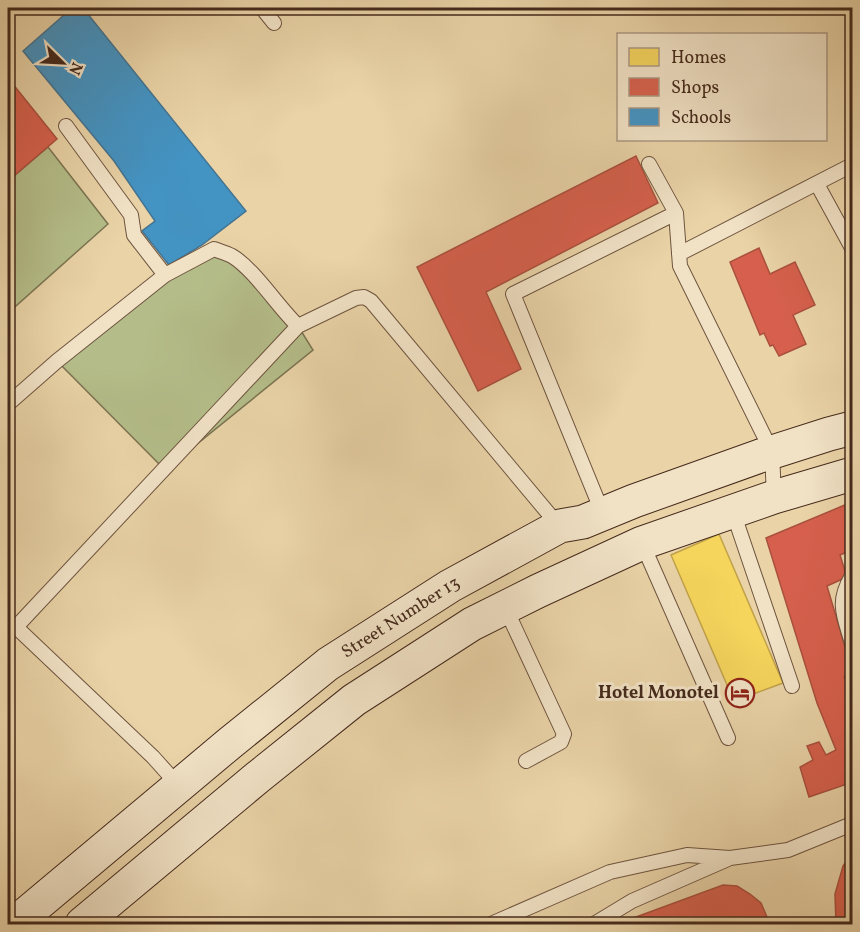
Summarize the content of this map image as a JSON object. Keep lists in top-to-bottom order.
{
  "streets": {
    "main road": ["Street Number 13"]
  },
  "places": {
    "hotel": ["Hotel Monotel"]
  },
  "legend": ["Homes", "Shops", "Schools"],
  "north": "bottom right"
}
